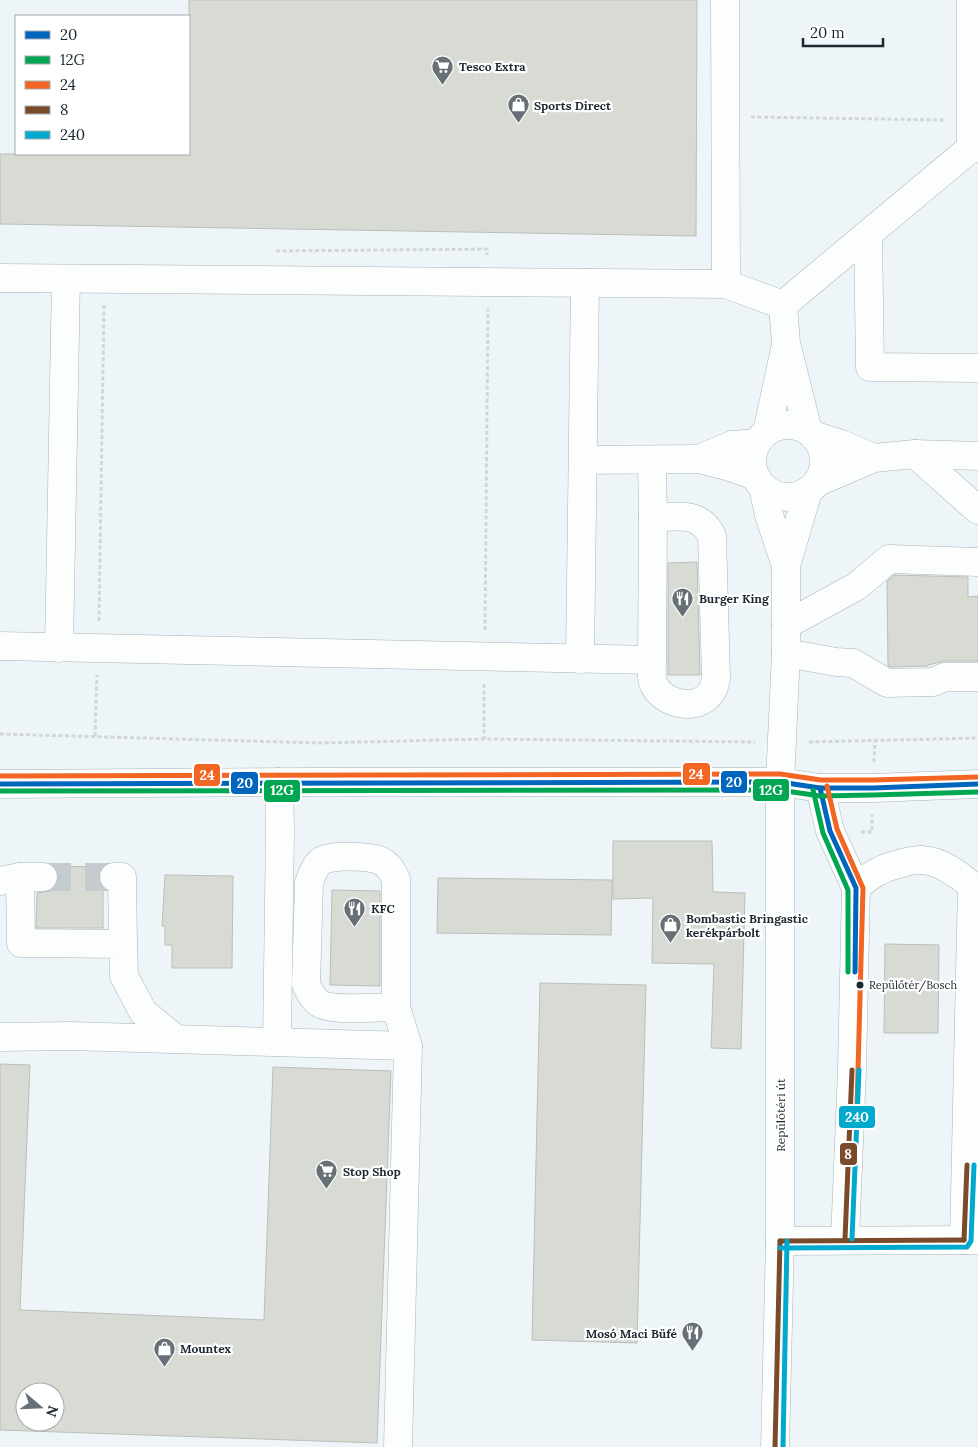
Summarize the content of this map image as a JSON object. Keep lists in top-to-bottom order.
{
  "streets": {
    "main road": ["Repülőtéri út"]
  },
  "places": {
    "supermarket": ["Tesco Extra", "Stop Shop"],
    "shop": ["Sports Direct", "Bombastic Bringastic kerékpárbolt", "Mountex"],
    "restaurant": ["Burger King", "KFC", "Mosó Maci Büfé"],
    "other": ["Repülőtér/Bosch"]
  },
  "lines": [
    "transit line 24",
    "transit line 20",
    "transit line 12G",
    "transit line 8",
    "transit line 240"
  ],
  "legend": [
    "20",
    "12G",
    "24",
    "8",
    "240"
  ],
  "scale_bar": "20 m",
  "north": "right"
}
